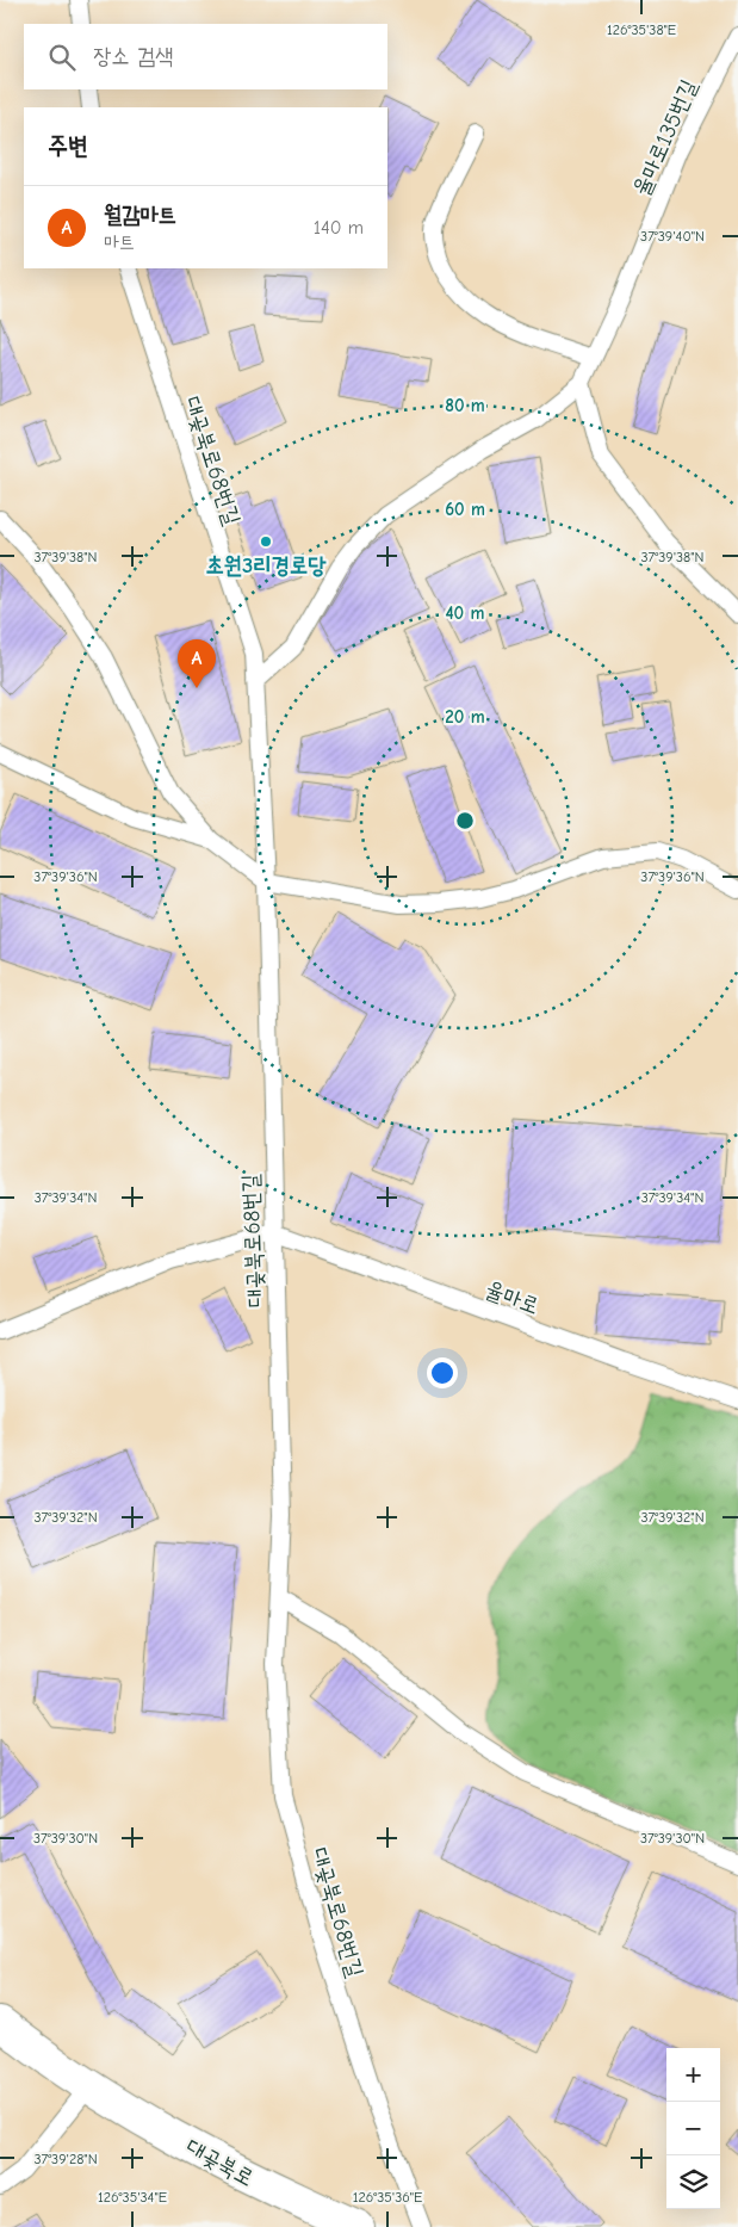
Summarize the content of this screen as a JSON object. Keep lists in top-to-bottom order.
{
  "streets": {
    "street": ["대곶북로"],
    "lane": ["율마로135번길", "대곶북로68번길", "율마로"]
  },
  "crossings": [
    ["율마로135번길", "대곶북로68번길"],
    ["대곶북로68번길", "율마로"]
  ],
  "places": ["초원3리경로당"],
  "page": {
    "search": "장소 검색",
    "heading": "주변",
    "list": [
      {
        "mark": "A",
        "name": "월감마트",
        "note": "마트",
        "value": "140 m"
      }
    ],
    "pins": "A",
    "map_buttons": ["+", "−"]
  },
  "coordinates": [
    "126°35'38\"E",
    "37°39'40\"N",
    "37°39'38\"N",
    "37°39'36\"N",
    "37°39'34\"N",
    "37°39'32\"N",
    "37°39'30\"N",
    "37°39'28\"N",
    "126°35'34\"E",
    "126°35'36\"E"
  ],
  "rings": [
    "80 m",
    "60 m",
    "40 m",
    "20 m"
  ]
}
